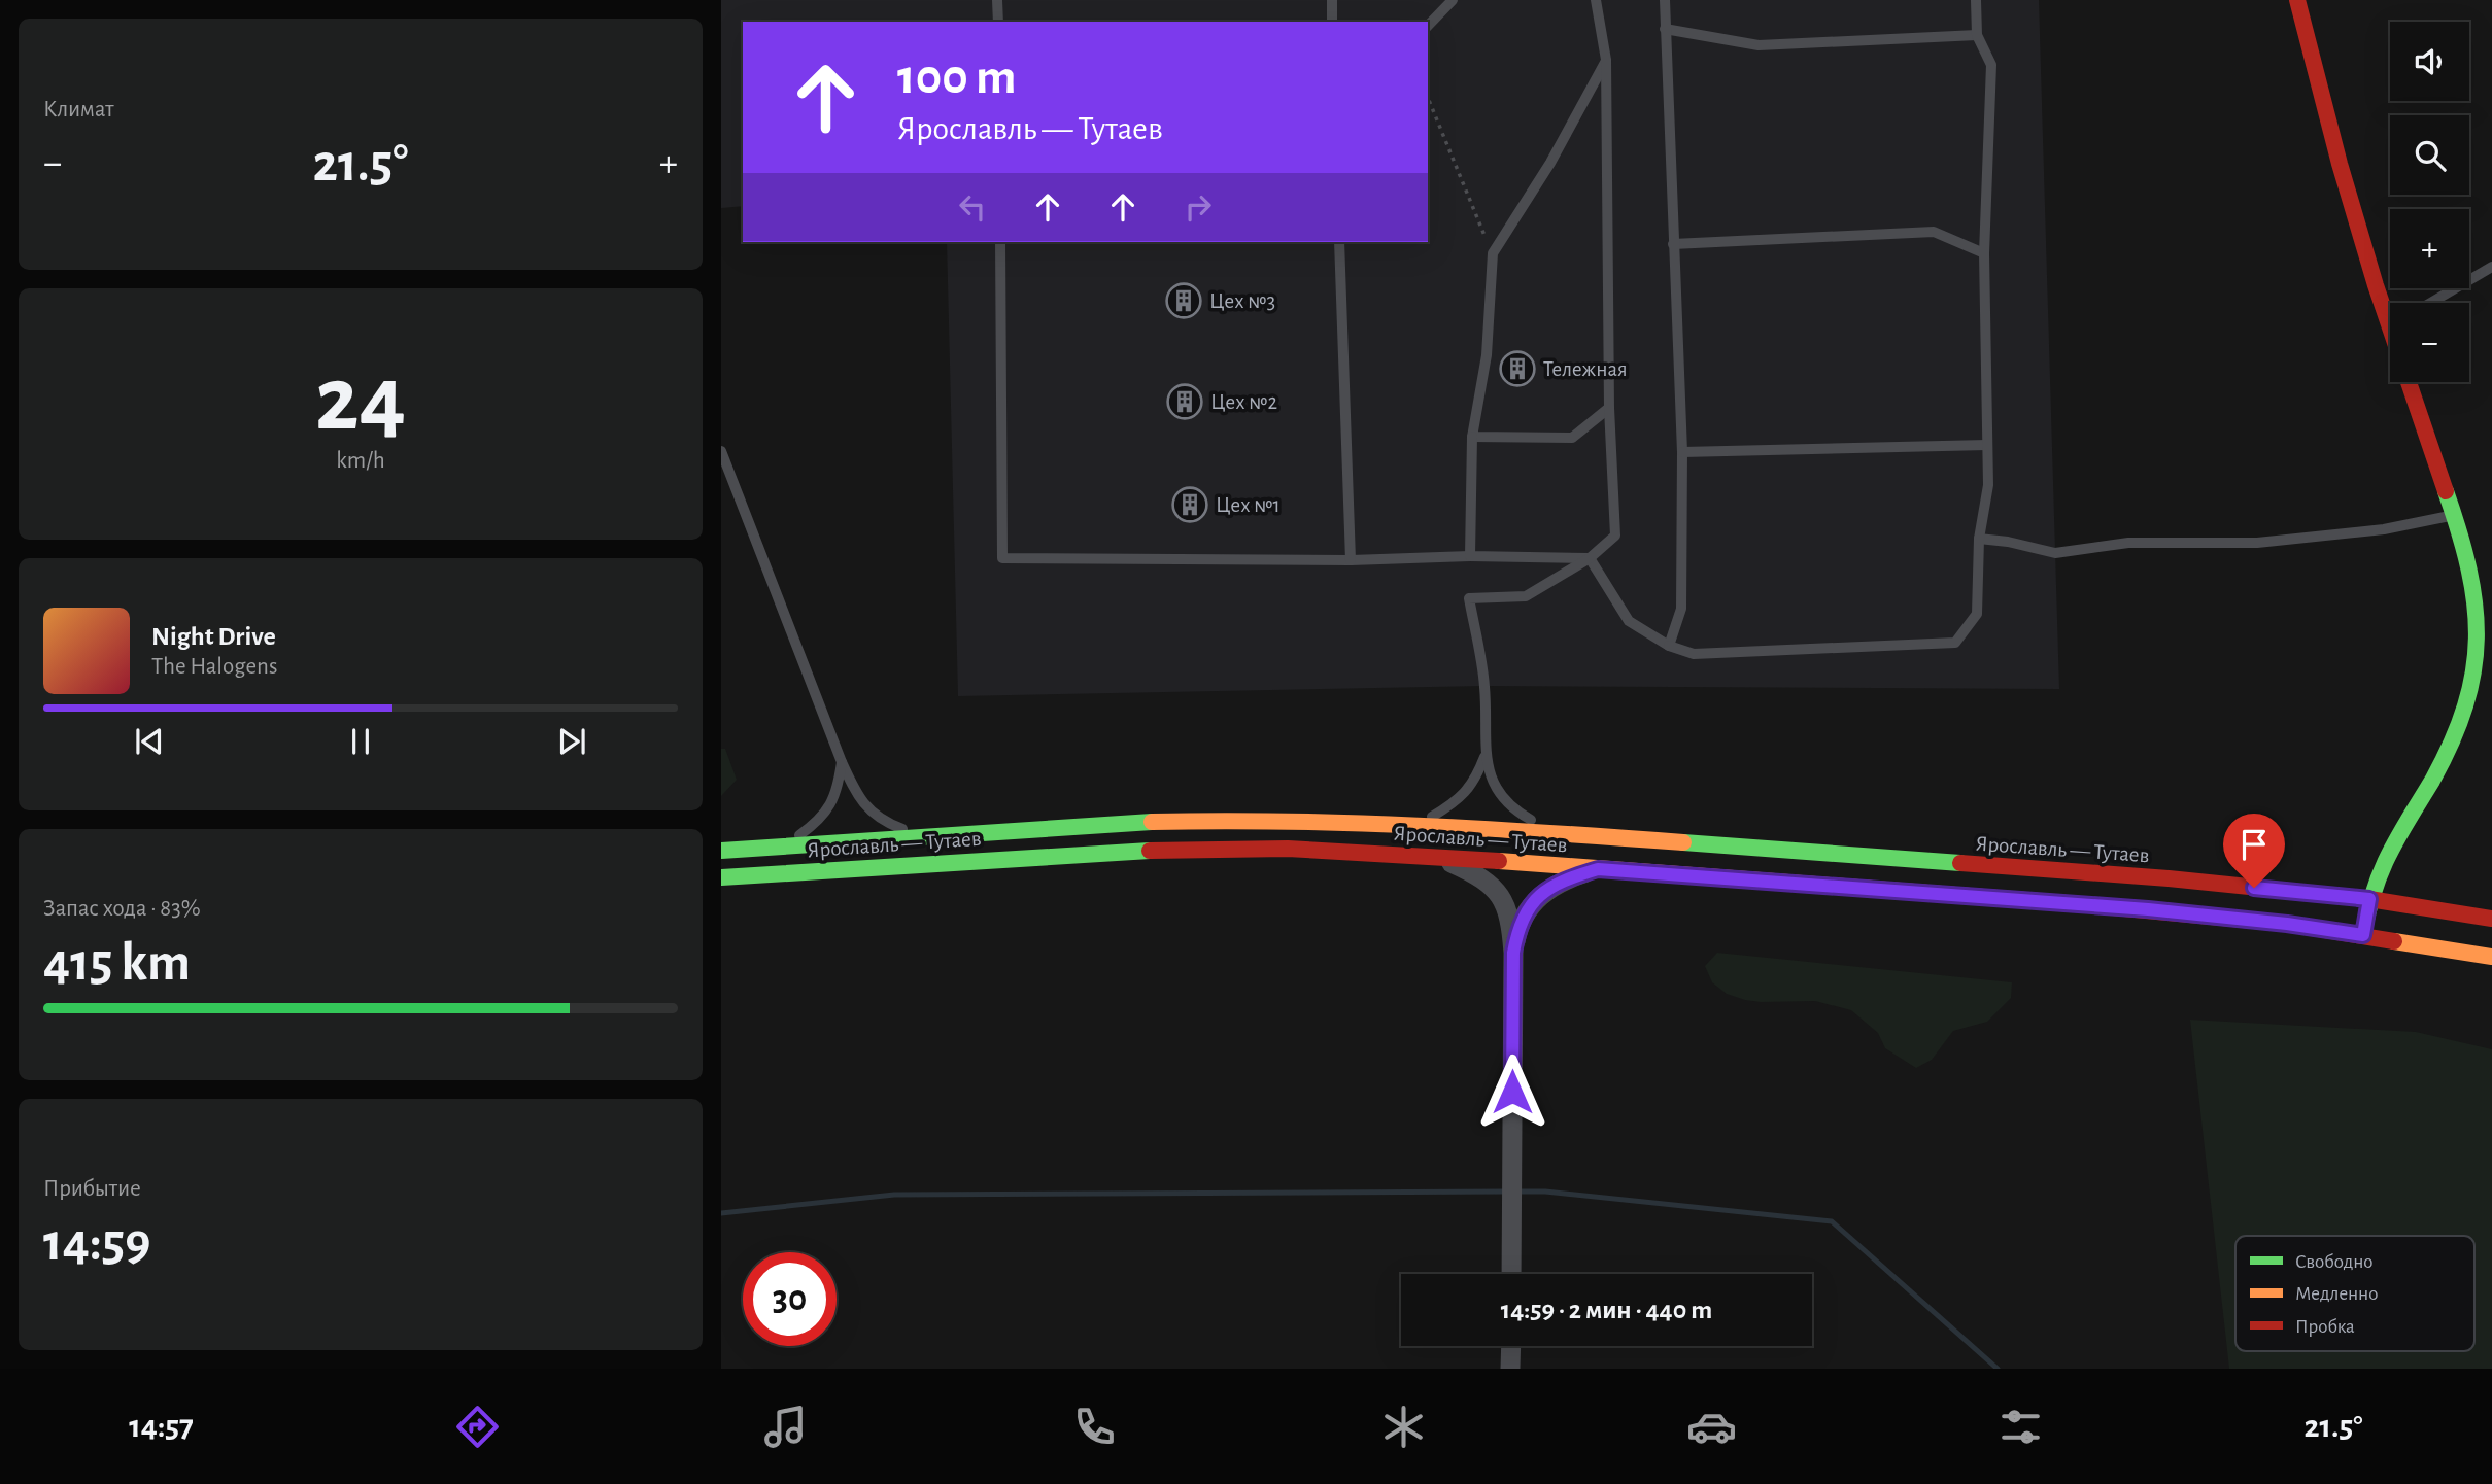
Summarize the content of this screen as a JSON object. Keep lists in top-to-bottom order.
{
  "streets": {
    "main road": ["Ярославль — Тутаев"]
  },
  "places": {
    "building": [
      "Цех №3",
      "Тележная",
      "Цех №2",
      "Цех №1"
    ]
  },
  "legend": ["Свободно", "Медленно", "Пробка"],
  "page": {
    "tile": [
      "Климат",
      ["24", "km/h"],
      ["Запас хода · 83%", "415 km"],
      ["Прибытие", "14:59"]
    ],
    "map_buttons": ["+", "−"],
    "turn": ["100 m", "Ярославль — Тутаев"],
    "heat": ["−", "21.5°", "+"],
    "song": ["Night Drive", "The Halogens"],
    "limit": "30",
    "trip": "14:59 · 2 мин · 440 m",
    "tabs": ["14:57", "21.5°"]
  }
}
